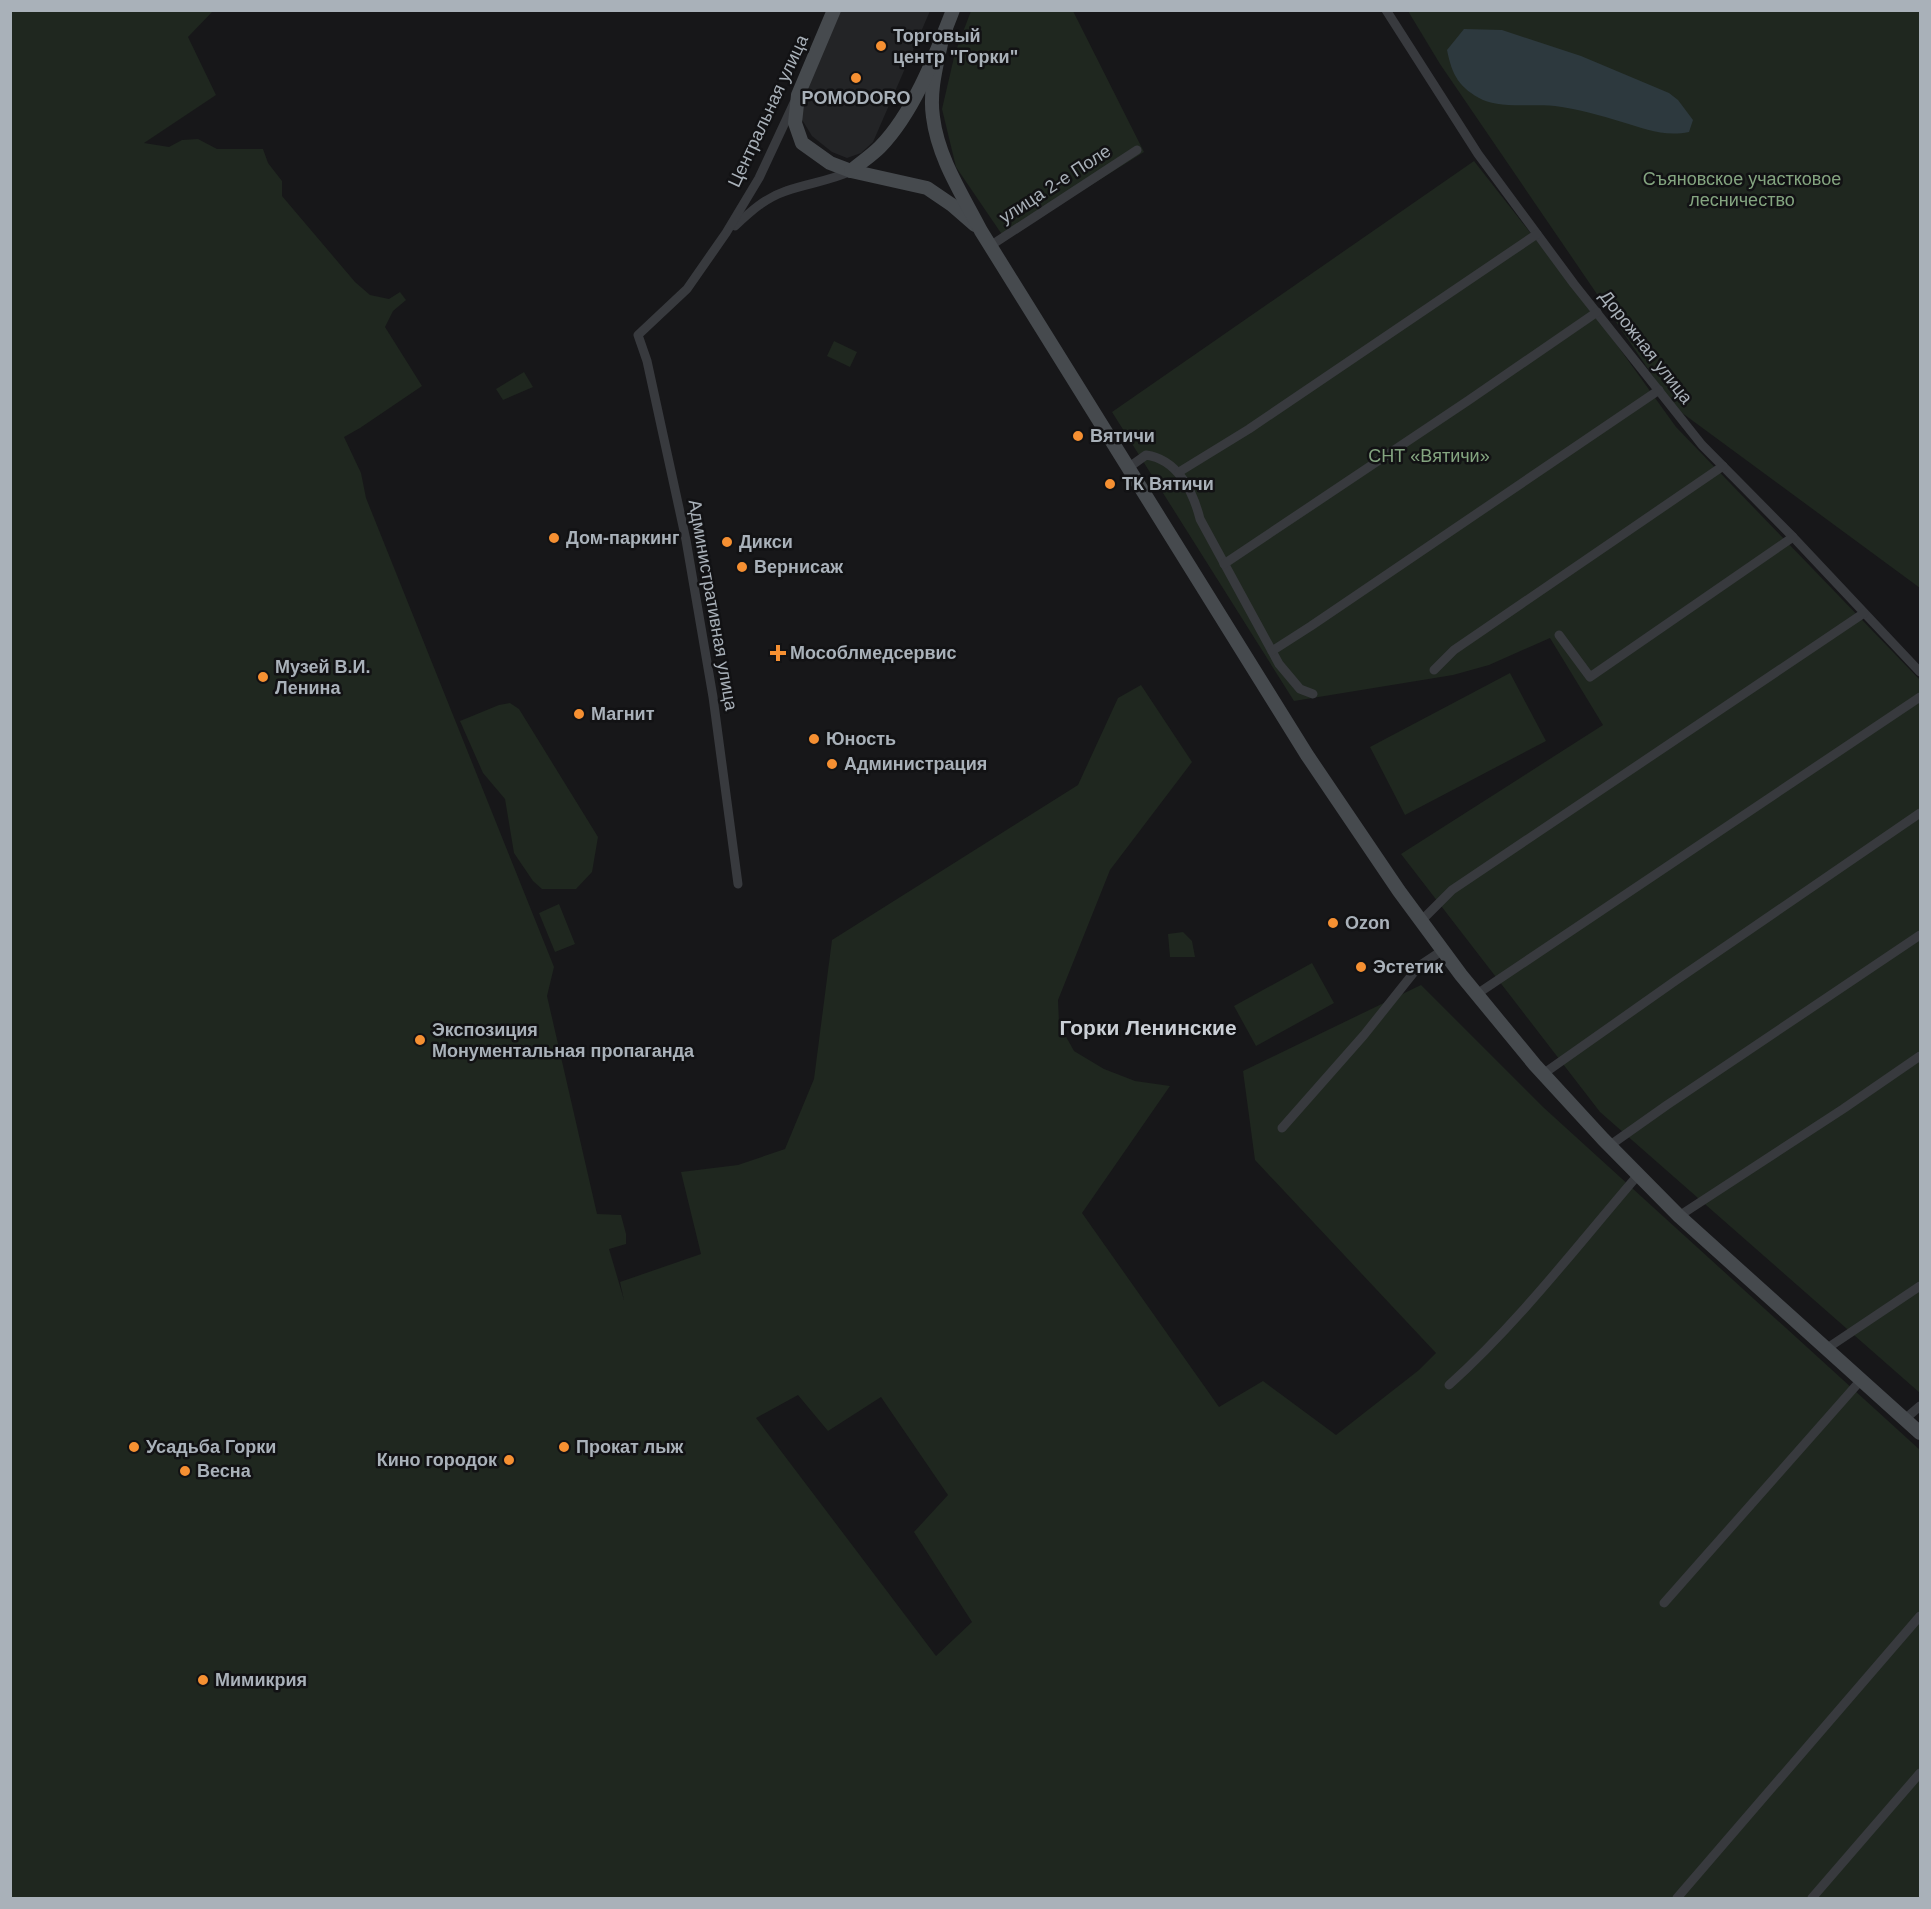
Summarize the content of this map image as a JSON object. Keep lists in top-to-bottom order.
{
  "streets": {
    "main road": ["Центральная улица"],
    "street": ["улица 2-е Поле", "Дорожная улица", "Административная улица"]
  },
  "crossings": [
    ["Центральная улица", "Административная улица"]
  ],
  "districts": ["Горки Ленинские"],
  "parks": ["Съяновское участковое лесничество", "СНТ «Вятичи»"],
  "places": {
    "other": [
      "Торговый центр \"Горки\"",
      "POMODORO",
      "Вятичи",
      "ТК Вятичи",
      "Дом-паркинг",
      "Дикси",
      "Вернисаж",
      "Музей В.И. Ленина",
      "Магнит",
      "Юность",
      "Администрация",
      "Ozon",
      "Эстетик",
      "Экспозиция Монументальная пропаганда",
      "Усадьба Горки",
      "Прокат лыж",
      "Кино городок",
      "Весна",
      "Мимикрия"
    ],
    "health": ["Мособлмедсервис"]
  }
}
